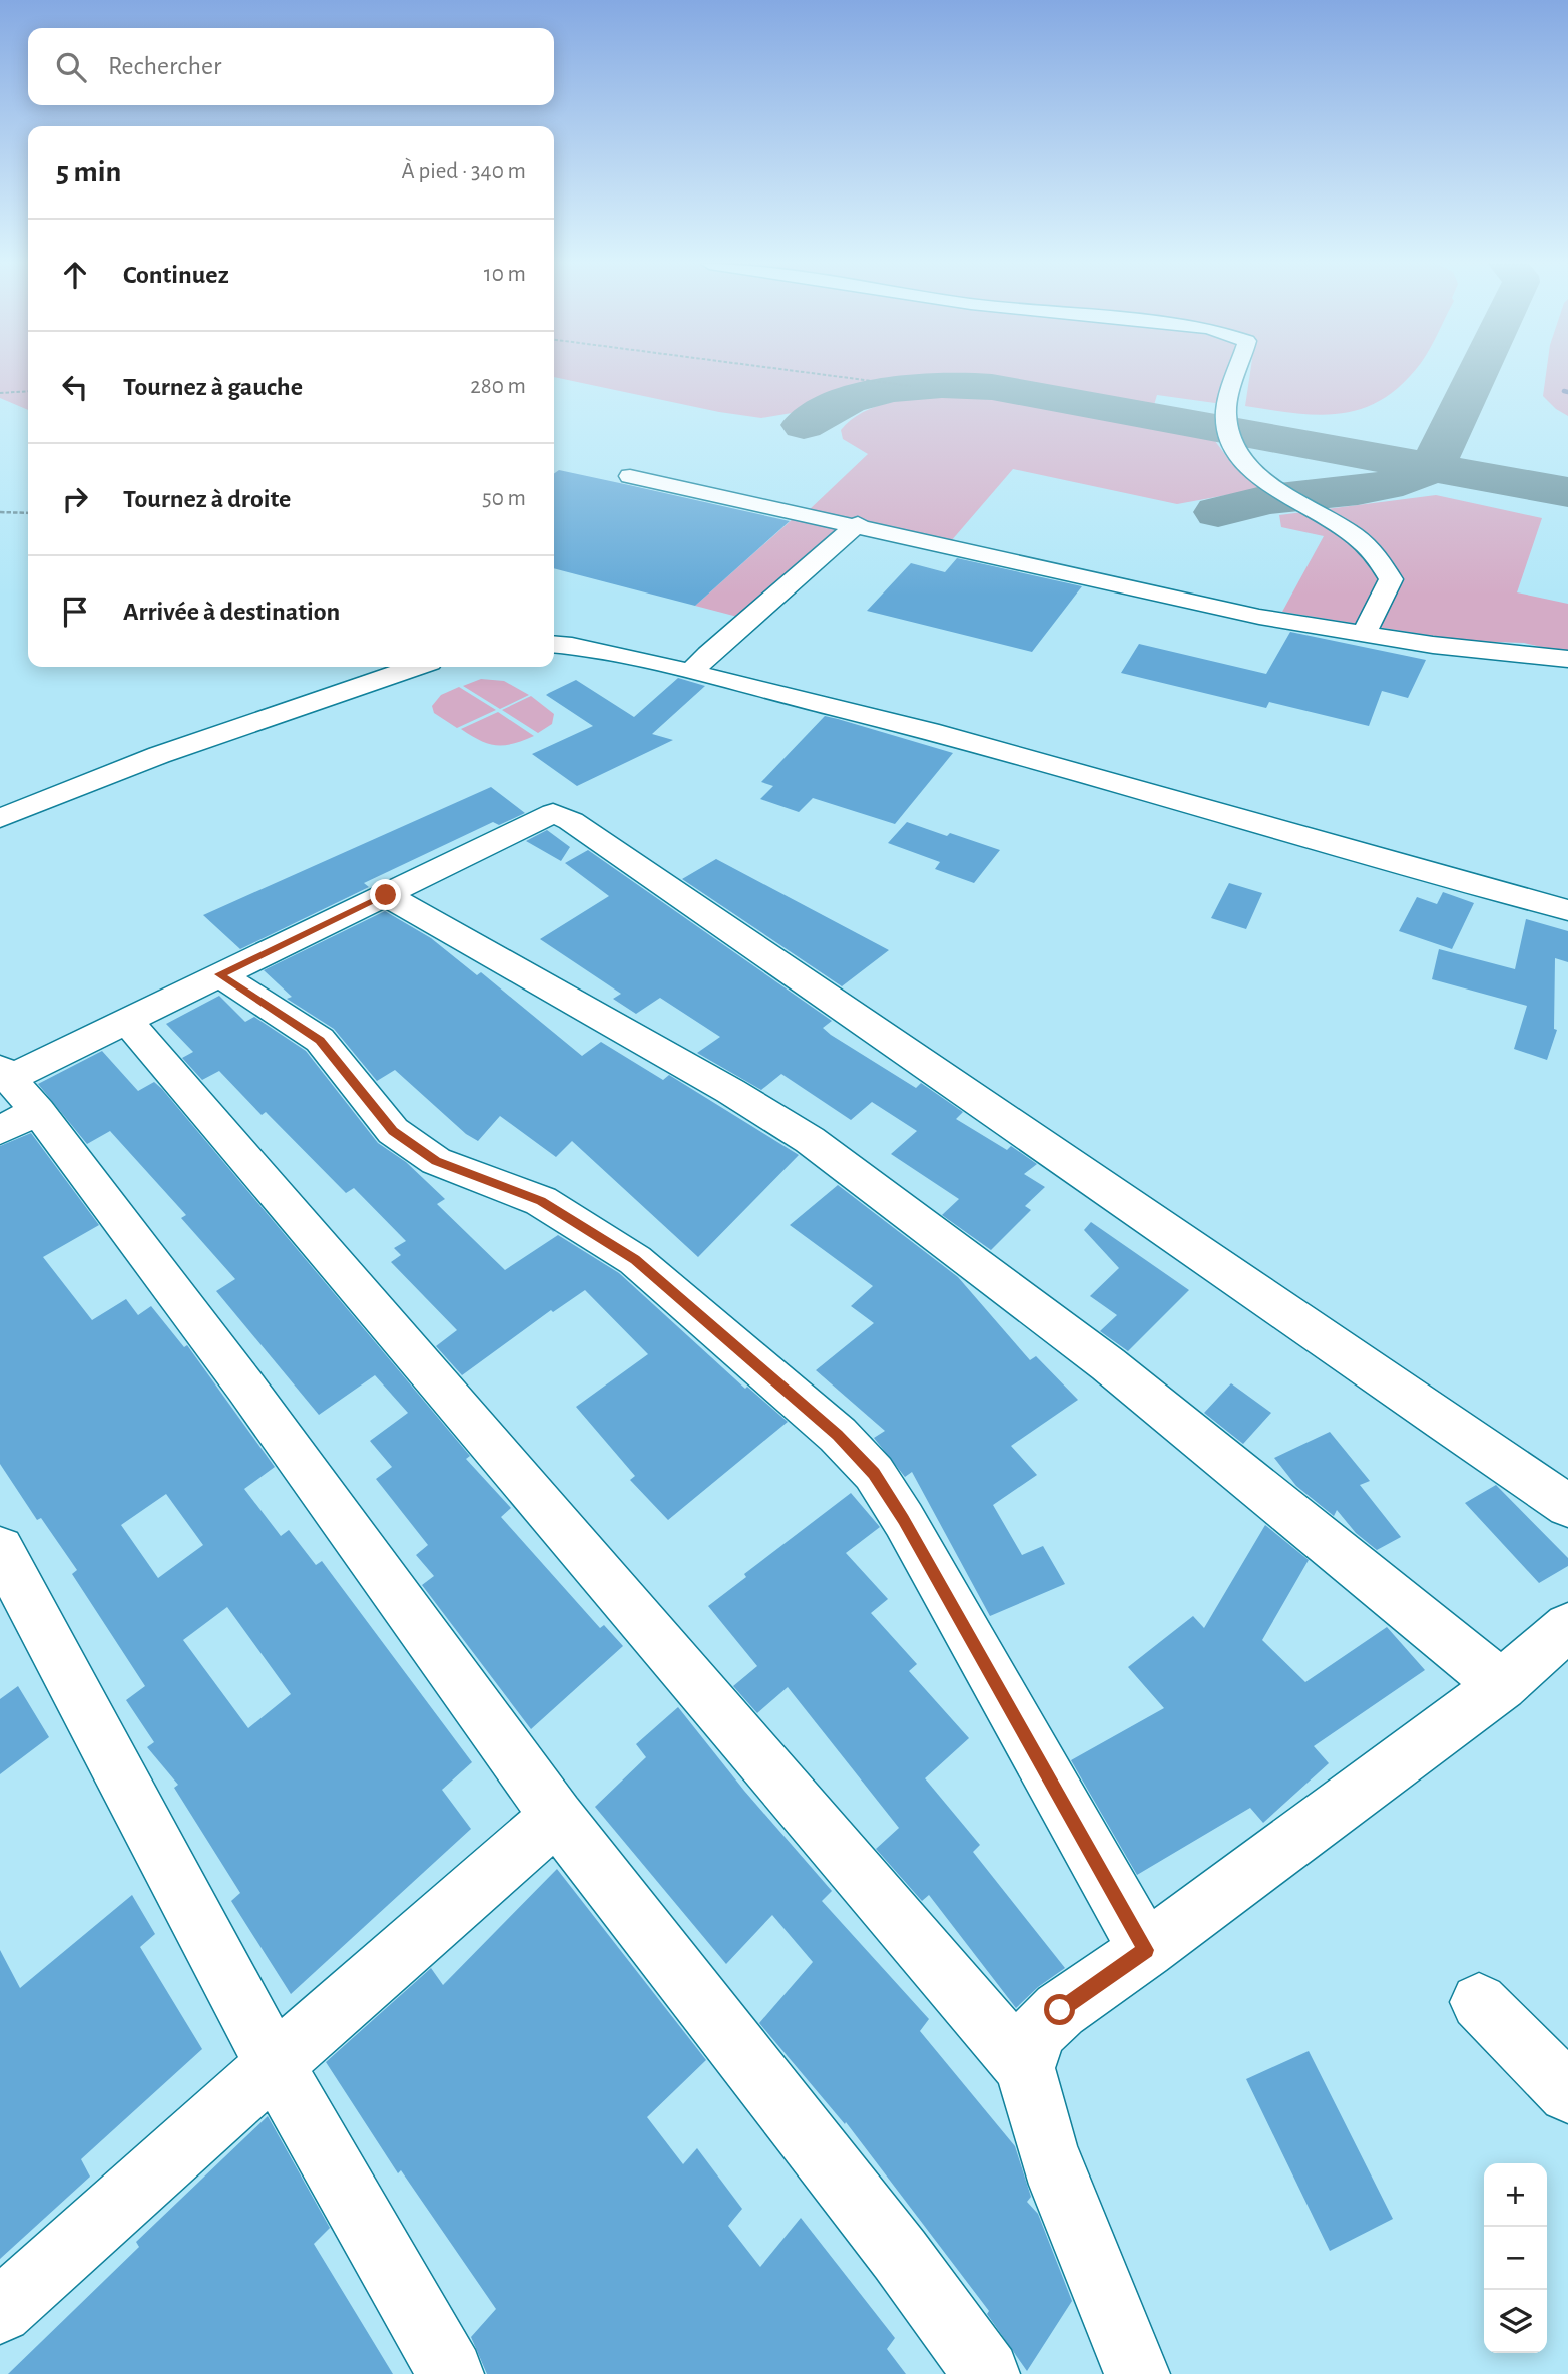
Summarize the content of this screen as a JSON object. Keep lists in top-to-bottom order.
{
  "page": {
    "search": "Rechercher",
    "heading": ["5 min", "À pied · 340 m"],
    "list": [
      ["Continuez", "10 m"],
      ["Tournez à gauche", "280 m"],
      ["Tournez à droite", "50 m"],
      "Arrivée à destination"
    ],
    "map_buttons": ["+", "−"]
  }
}
